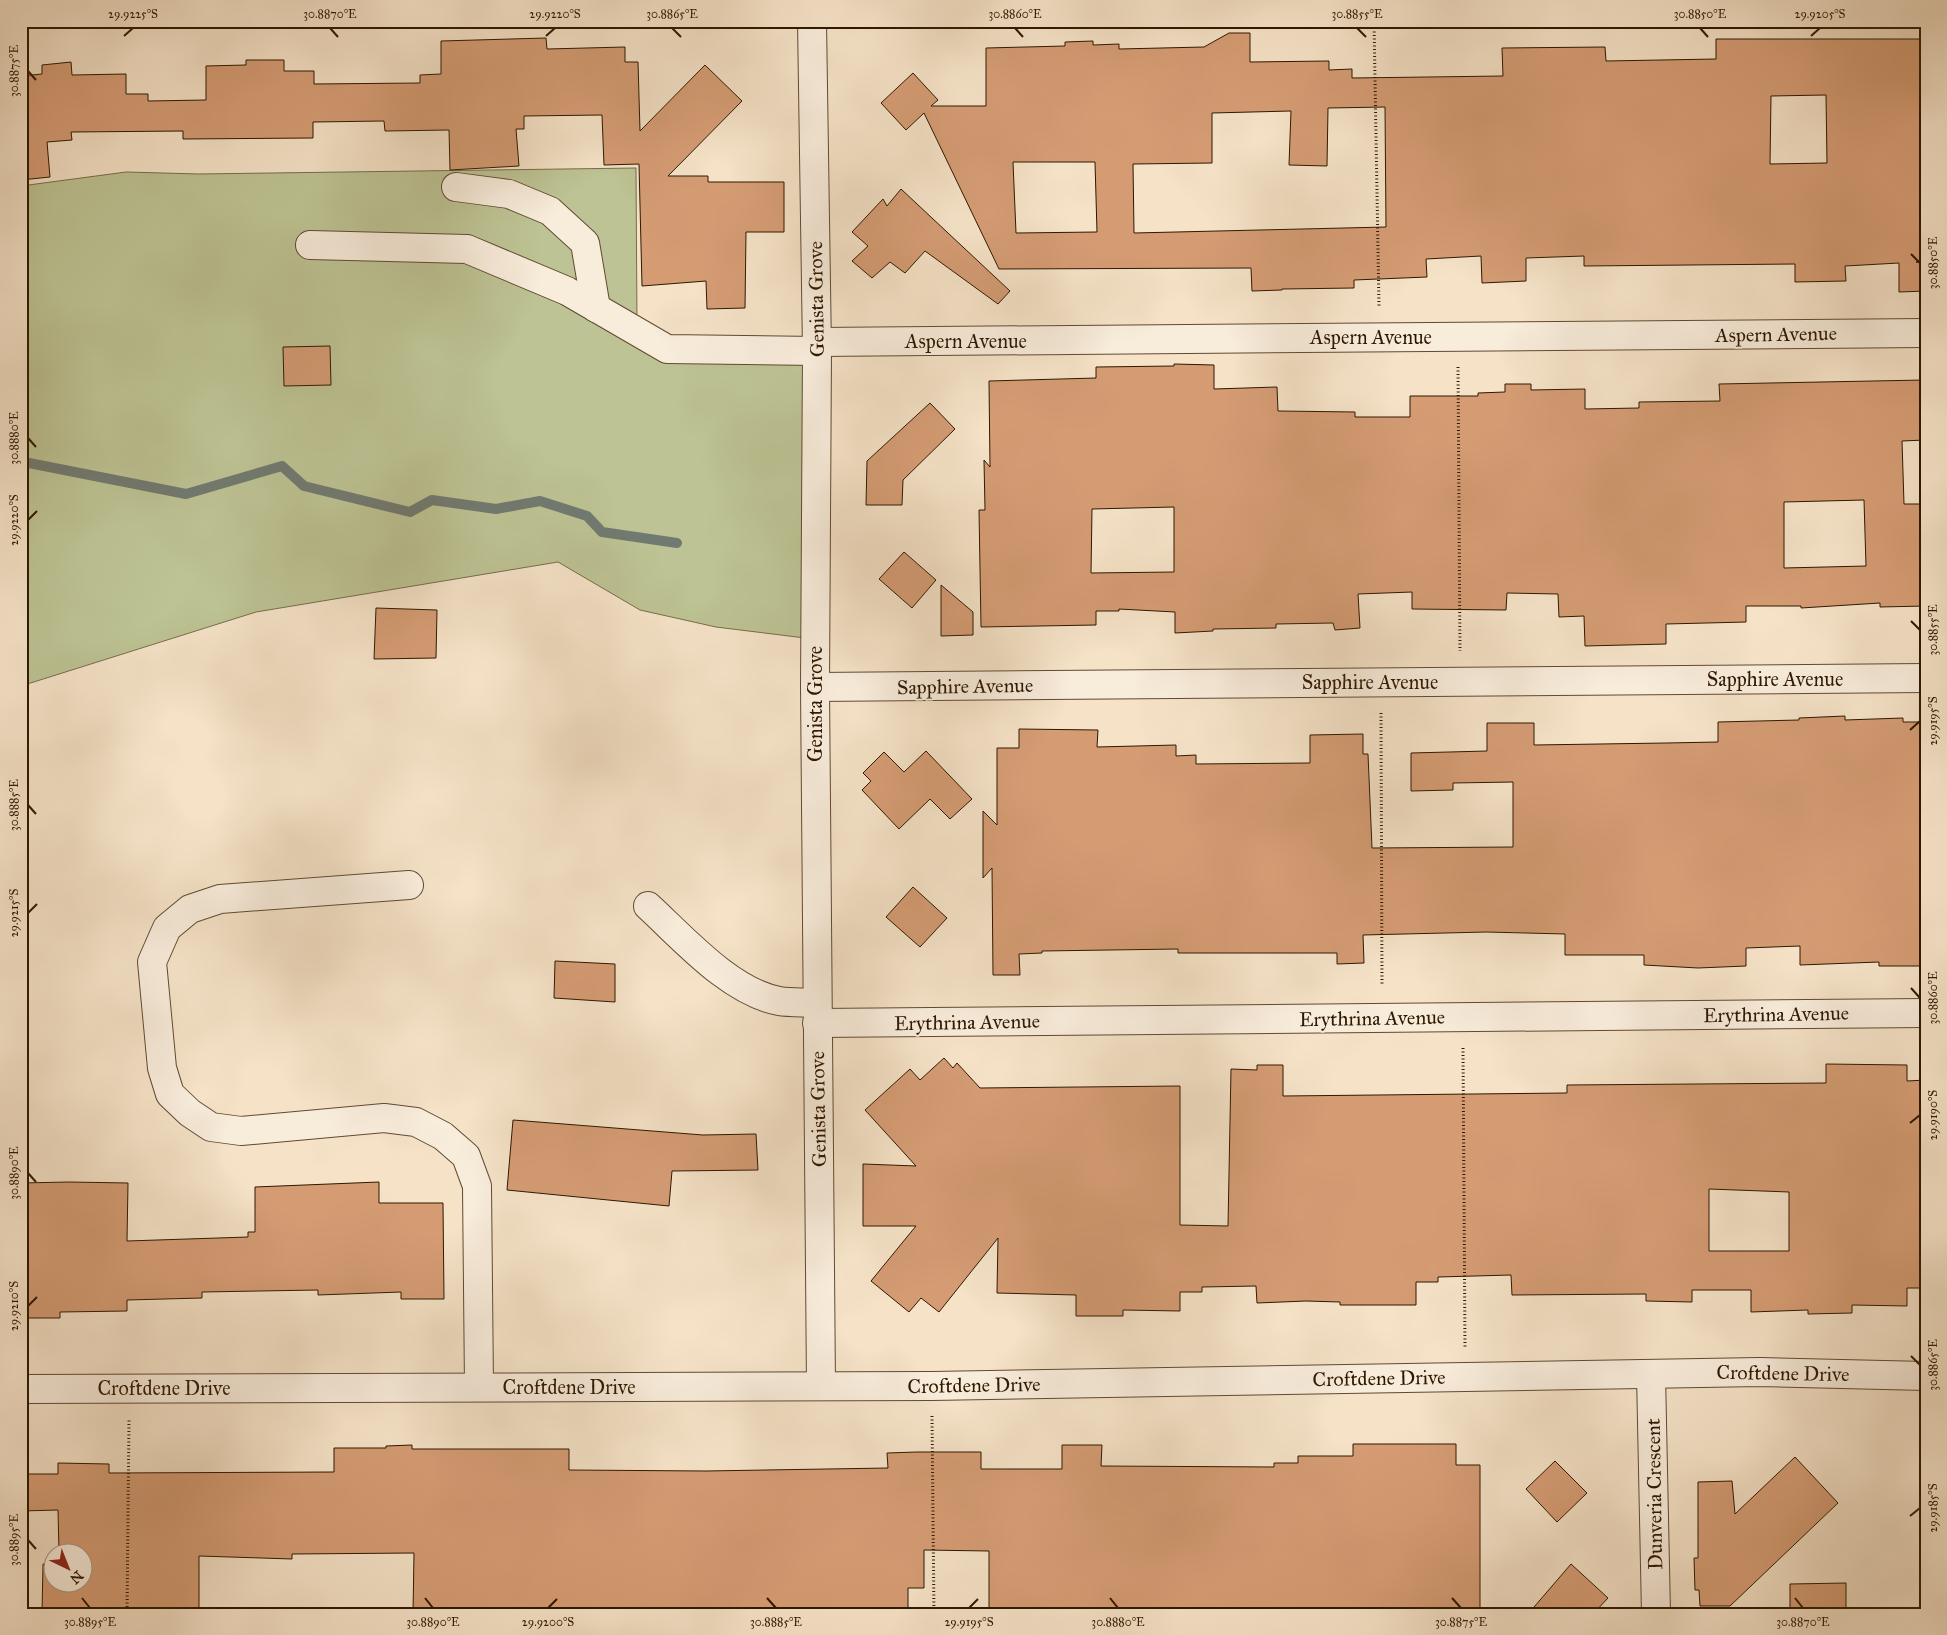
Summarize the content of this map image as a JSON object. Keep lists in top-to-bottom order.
{
  "streets": {
    "street": [
      "Genista Grove",
      "Aspern Avenue",
      "Sapphire Avenue",
      "Erythrina Avenue",
      "Croftdene Drive",
      "Dunveria Crescent"
    ]
  },
  "crossings": [
    ["Genista Grove", "Aspern Avenue"],
    ["Genista Grove", "Sapphire Avenue"],
    ["Genista Grove", "Erythrina Avenue"],
    ["Genista Grove", "Croftdene Drive"],
    ["Croftdene Drive", "Dunveria Crescent"]
  ],
  "north": "bottom right",
  "coordinates": [
    "29.9225°S",
    "30.8870°E",
    "29.9220°S",
    "30.8865°E",
    "30.8860°E",
    "30.8855°E",
    "30.8850°E",
    "29.9205°S",
    "30.8875°E",
    "30.8880°E",
    "29.9195°S",
    "30.8885°E",
    "29.9215°S",
    "29.9190°S",
    "30.8890°E",
    "29.9210°S",
    "29.9185°S",
    "30.8895°E",
    "29.9200°S"
  ]
}
